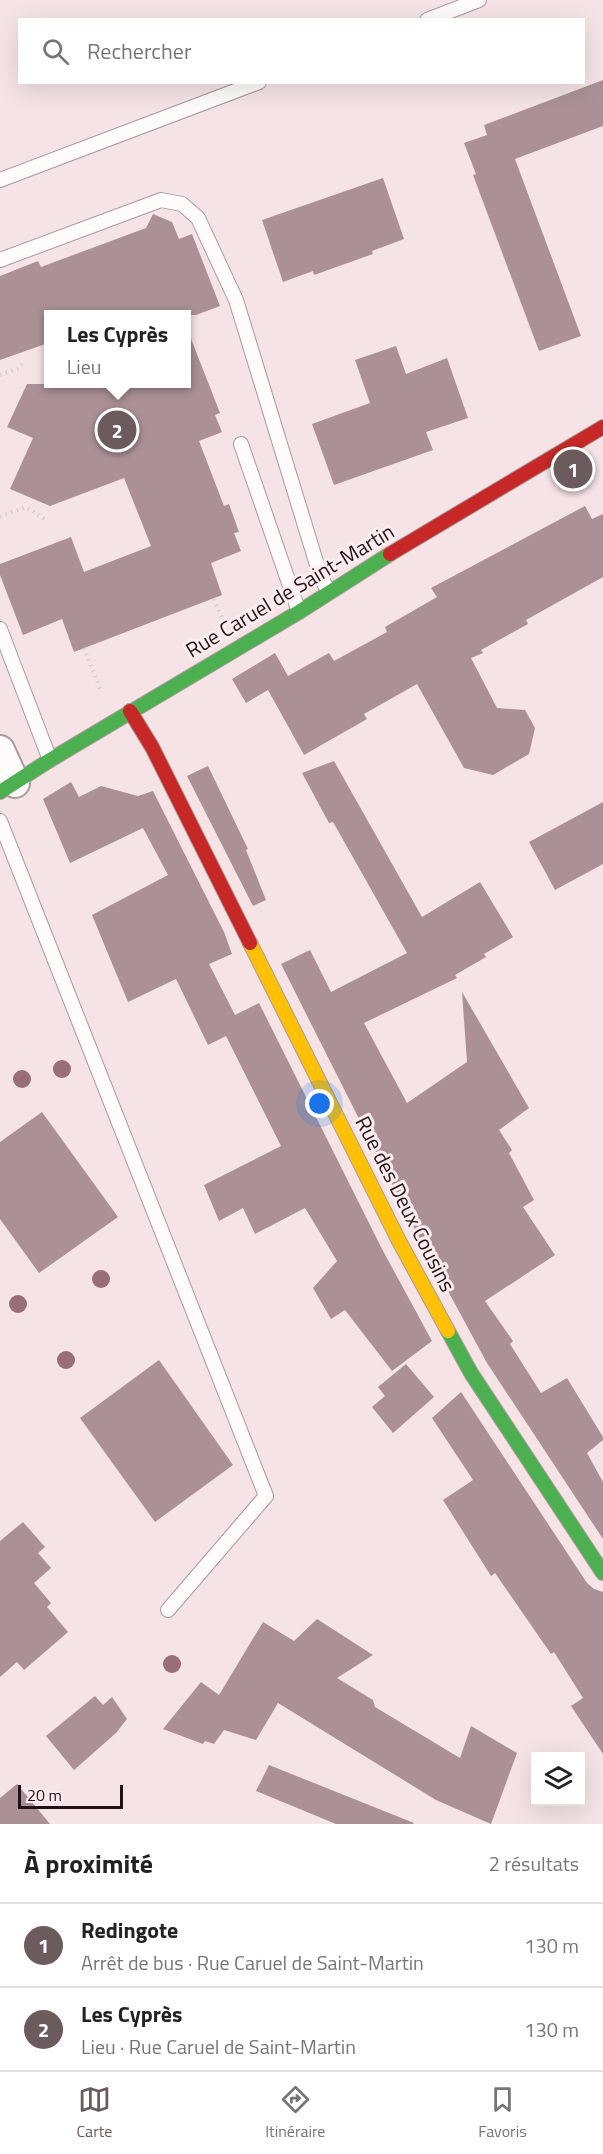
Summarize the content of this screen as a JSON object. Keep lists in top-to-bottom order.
{
  "streets": {
    "street": ["Rue Caruel de Saint-Martin", "Rue des Deux Cousins"]
  },
  "crossings": [
    ["Rue Caruel de Saint-Martin", "Rue des Deux Cousins"]
  ],
  "scale_bar": "20 m",
  "page": {
    "search": "Rechercher",
    "popup": ["Les Cyprès", "Lieu"],
    "pins": ["2", "1"],
    "scale": "20 m",
    "heading": ["À proximité", "2 résultats"],
    "list": [
      {
        "mark": "1",
        "name": "Redingote",
        "note": "Arrêt de bus · Rue Caruel de Saint-Martin",
        "value": "130 m"
      },
      {
        "mark": "2",
        "name": "Les Cyprès",
        "note": "Lieu · Rue Caruel de Saint-Martin",
        "value": "130 m"
      }
    ],
    "nav": ["Carte", "Itinéraire", "Favoris"]
  }
}
